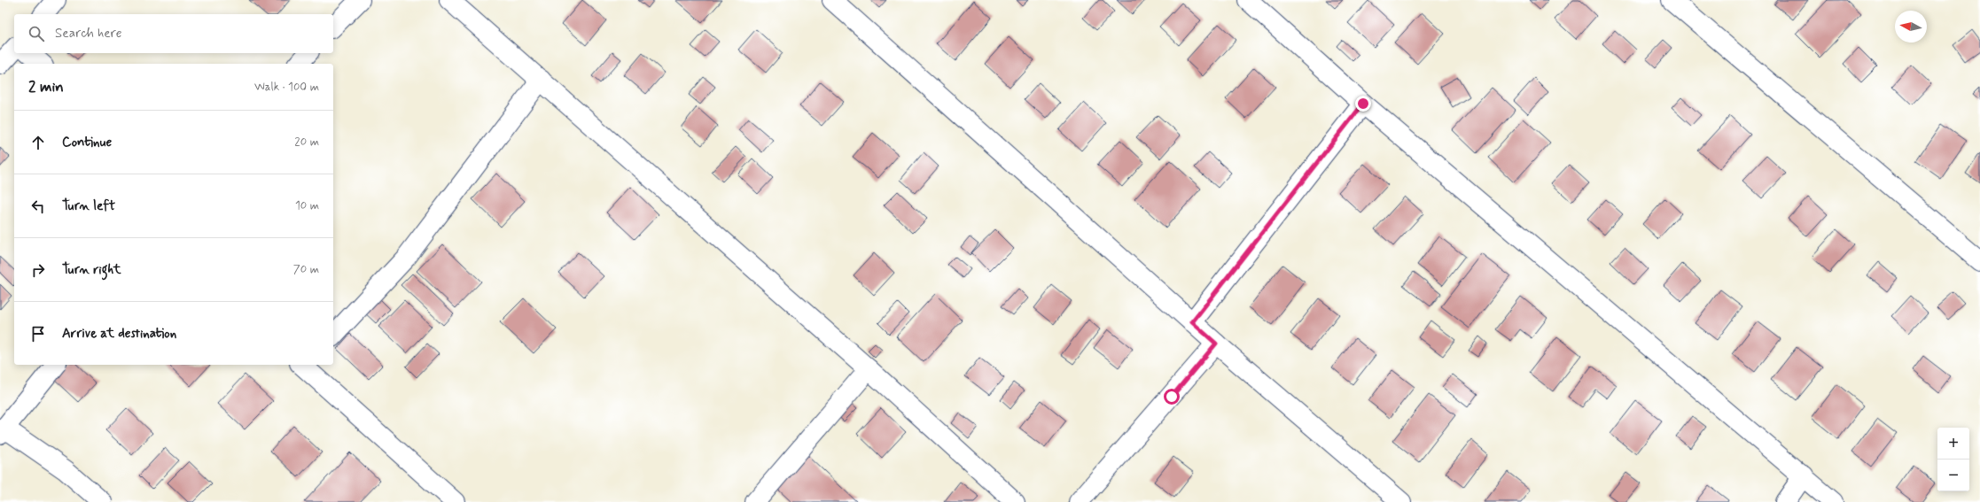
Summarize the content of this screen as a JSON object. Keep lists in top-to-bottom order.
{
  "north": "left",
  "page": {
    "search": "Search here",
    "heading": ["2 min", "Walk · 100 m"],
    "list": [
      ["Continue", "20 m"],
      ["Turn left", "10 m"],
      ["Turn right", "70 m"],
      "Arrive at destination"
    ],
    "map_buttons": ["+", "−"]
  }
}
